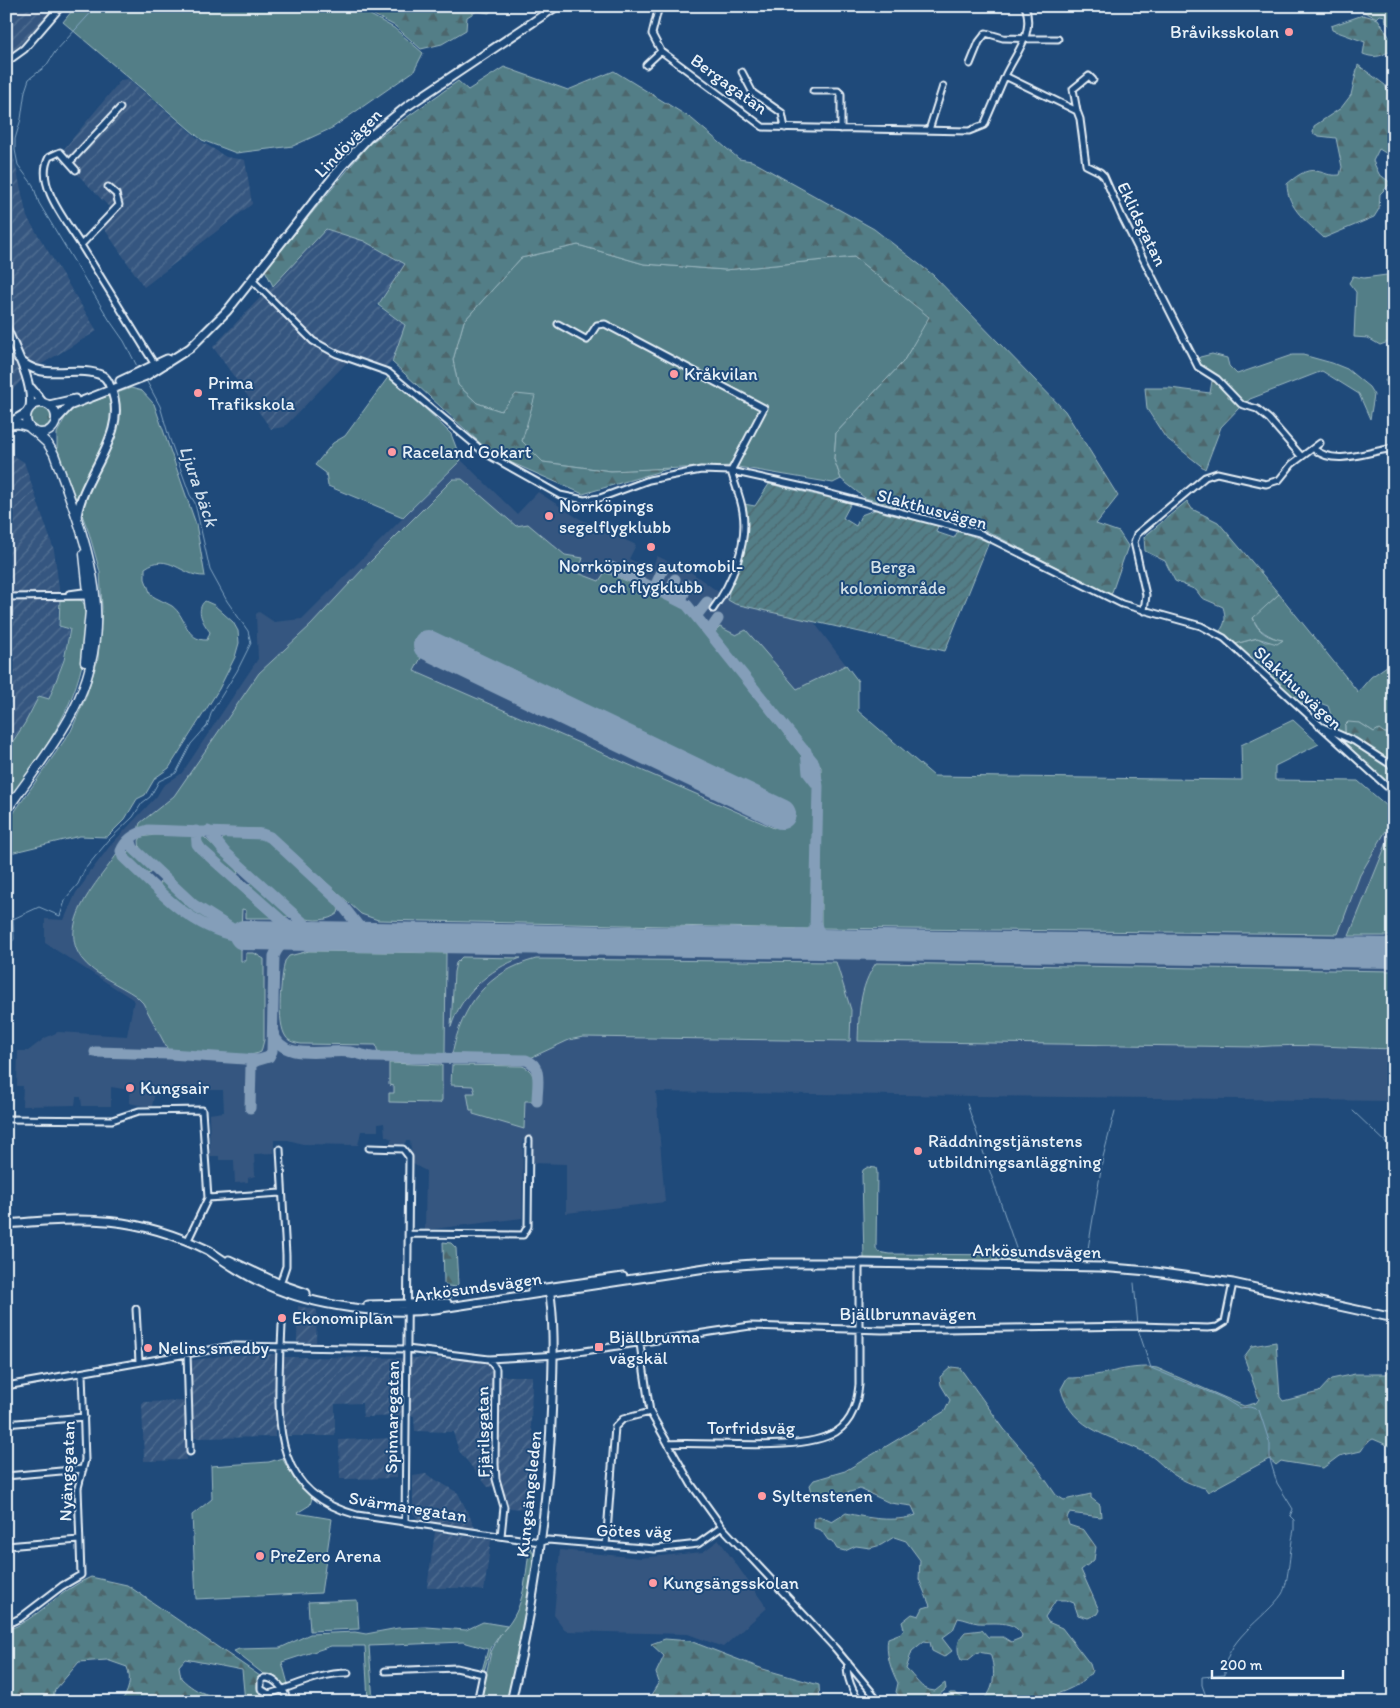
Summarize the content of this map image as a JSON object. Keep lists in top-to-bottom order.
{
  "streets": {
    "main road": ["Lindövägen", "Arkösundsvägen", "Kungsängsleden"],
    "street": [
      "Bergagatan",
      "Eklidsgatan",
      "Slakthusvägen",
      "Bjällbrunnavägen",
      "Spinnaregatan",
      "Torfridsväg",
      "Fjärilsgatan",
      "Nyängsgatan",
      "Svärmaregatan",
      "Götes väg"
    ]
  },
  "crossings": [
    ["Lindövägen", "Slakthusvägen"],
    ["Arkösundsvägen", "Bjällbrunnavägen"],
    ["Arkösundsvägen", "Spinnaregatan"],
    ["Arkösundsvägen", "Torfridsväg"],
    ["Arkösundsvägen", "Kungsängsleden"],
    ["Bjällbrunnavägen", "Torfridsväg"],
    ["Bjällbrunnavägen", "Kungsängsleden"],
    ["Spinnaregatan", "Svärmaregatan"],
    ["Fjärilsgatan", "Svärmaregatan"],
    ["Kungsängsleden", "Svärmaregatan"],
    ["Kungsängsleden", "Götes väg"],
    ["Svärmaregatan", "Götes väg"]
  ],
  "water": ["Ljura bäck"],
  "parks": ["Berga koloniområde"],
  "places": {
    "other": [
      "Bråviksskolan",
      "Kråkvilan",
      "Prima Trafikskola",
      "Raceland Gokart",
      "Norrköpings segelflygklubb",
      "Norrköpings automobil- och flygklubb",
      "Kungsair",
      "Räddningstjänstens utbildningsanläggning",
      "Ekonomiplan",
      "Nelins smedby",
      "Syltenstenen",
      "PreZero Arena",
      "Kungsängsskolan"
    ],
    "transit": ["Bjällbrunna vägskäl"]
  },
  "scale_bar": "200 m"
}
